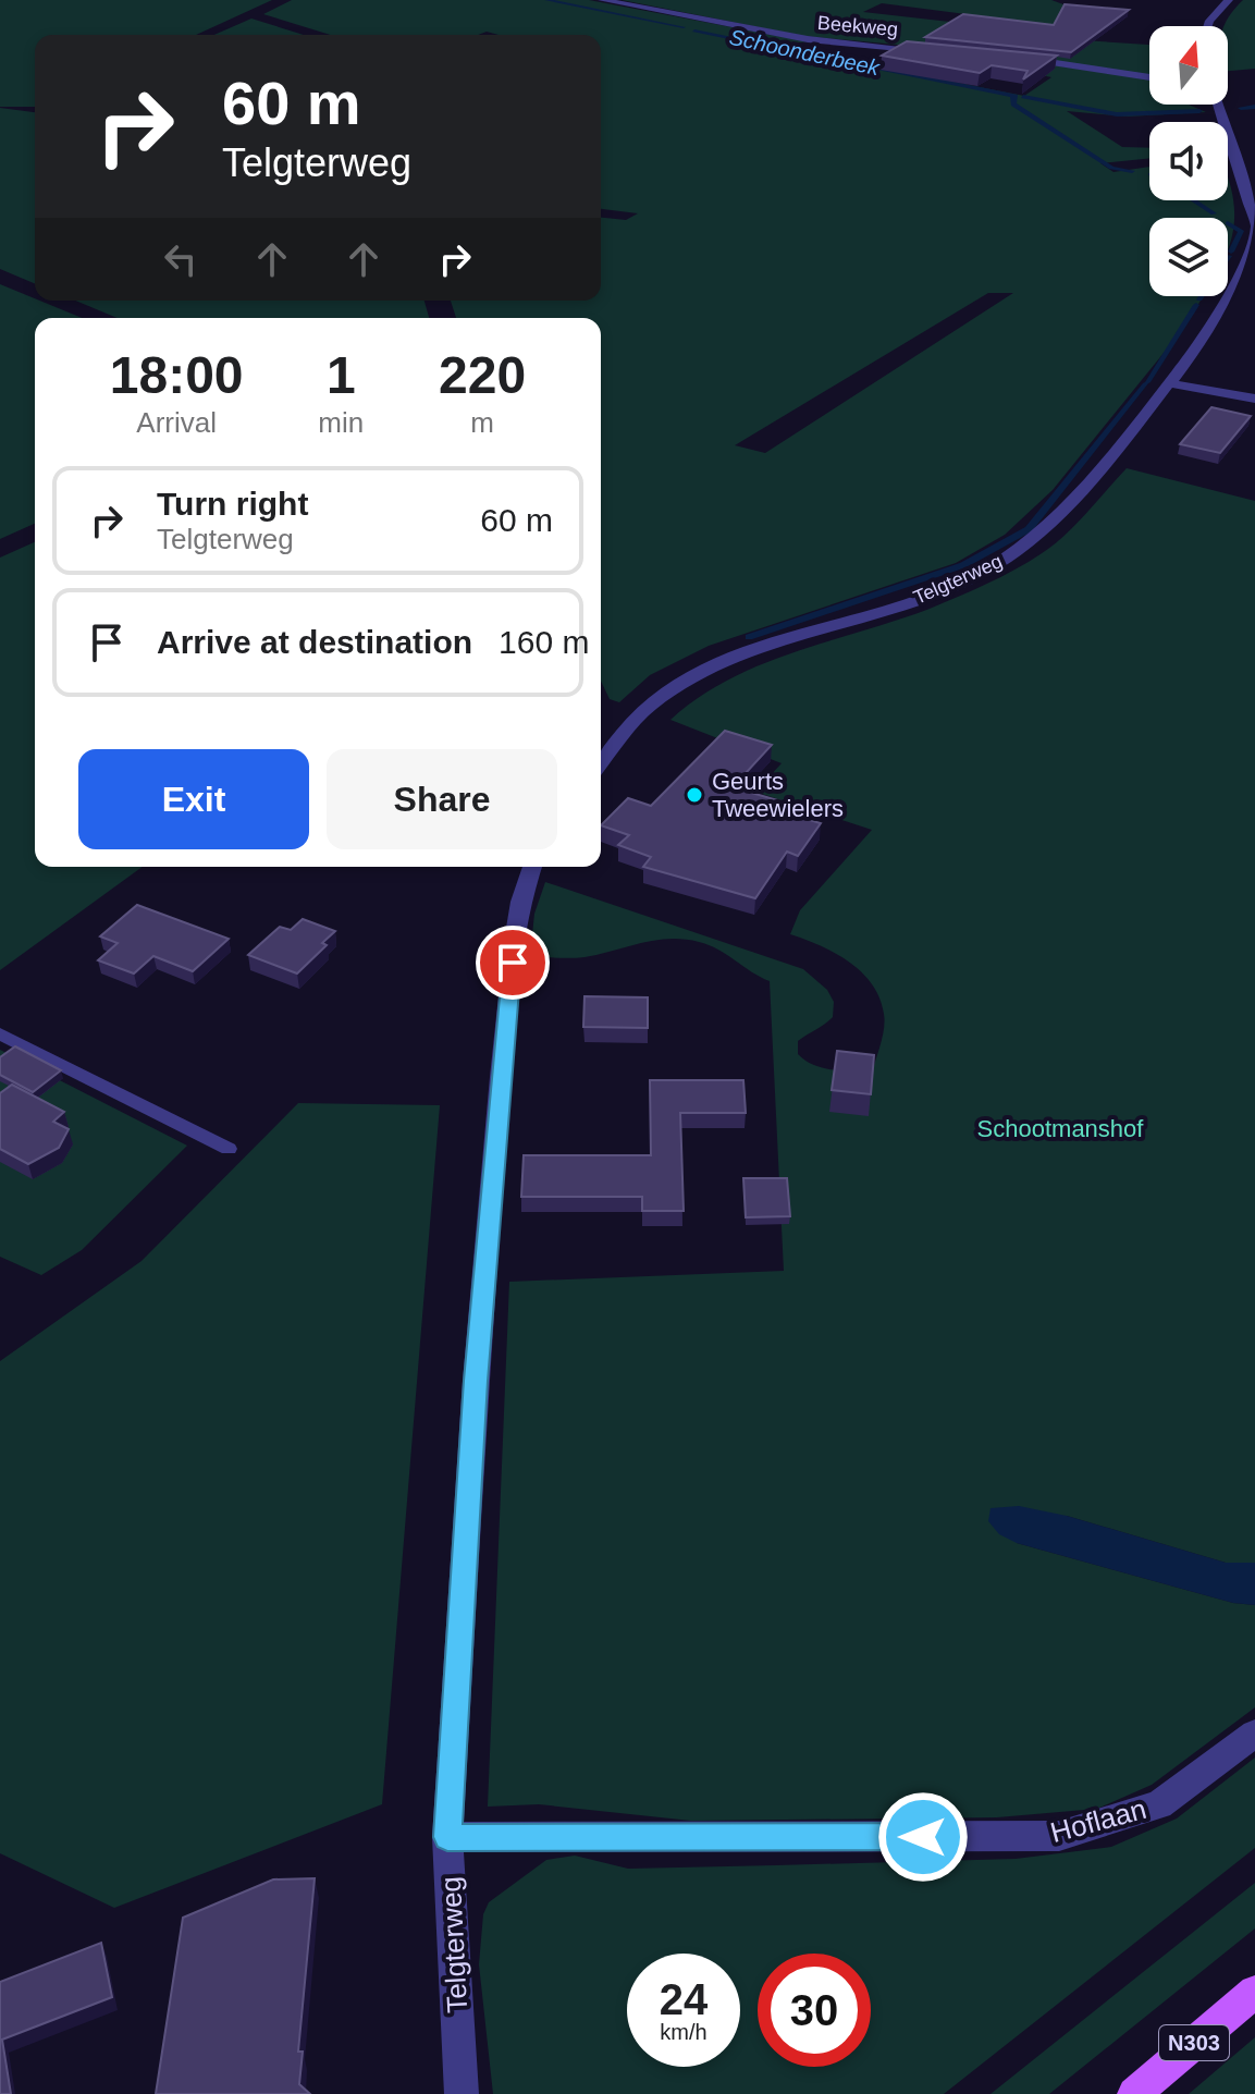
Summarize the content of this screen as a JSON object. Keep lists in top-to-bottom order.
{
  "streets": {
    "main road": ["N303"],
    "street": ["Beekweg", "Telgterweg", "Hoflaan"]
  },
  "crossings": [
    ["Telgterweg", "Hoflaan"]
  ],
  "water": ["Schoonderbeek"],
  "parks": ["Schootmanshof"],
  "places": ["Geurts Tweewielers"],
  "north": "top",
  "page": {
    "turn": ["60 m", "Telgterweg"],
    "eta": [
      "18:00",
      "Arrival",
      "1",
      "min",
      "220",
      "m"
    ],
    "list": [
      {
        "name": "Turn right",
        "note": "Telgterweg",
        "value": "60 m"
      },
      {
        "name": "Arrive at destination",
        "value": "160 m"
      }
    ],
    "buttons": ["Exit", "Share"],
    "speed": "24 km/h",
    "limit": "30"
  }
}
